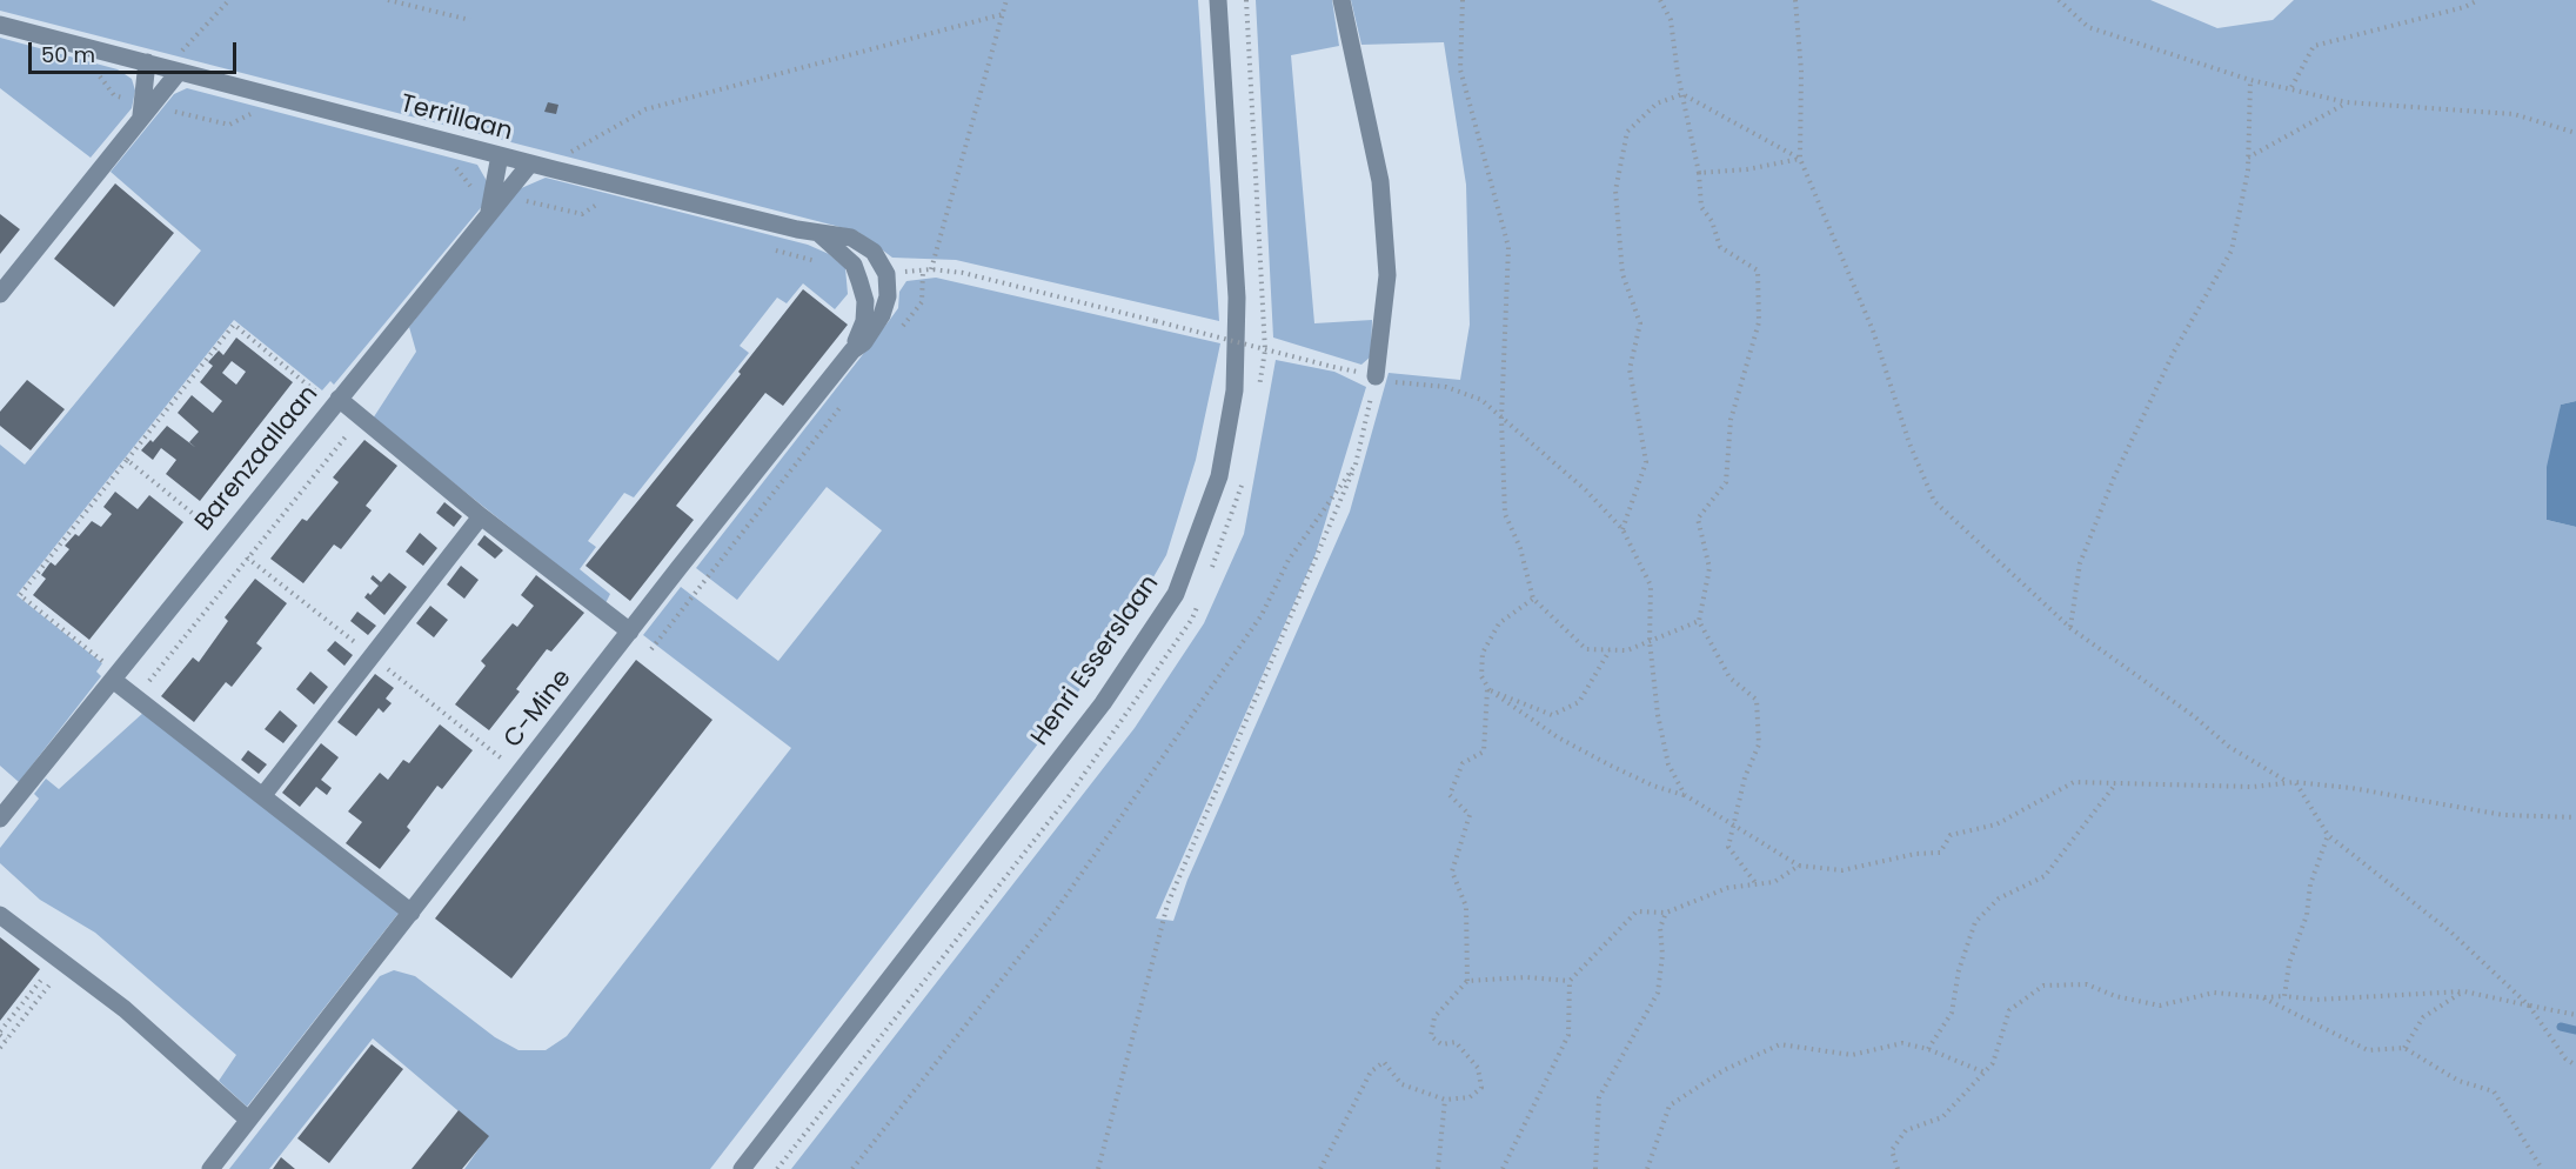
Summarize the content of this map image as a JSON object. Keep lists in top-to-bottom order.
{
  "streets": {
    "street": [
      "Terrillaan",
      "Barenzaallaan",
      "Henri Esserslaan",
      "C-Mine"
    ]
  },
  "crossings": [
    ["Terrillaan", "Barenzaallaan"],
    ["Terrillaan", "C-Mine"]
  ],
  "scale_bar": "50 m"
}
